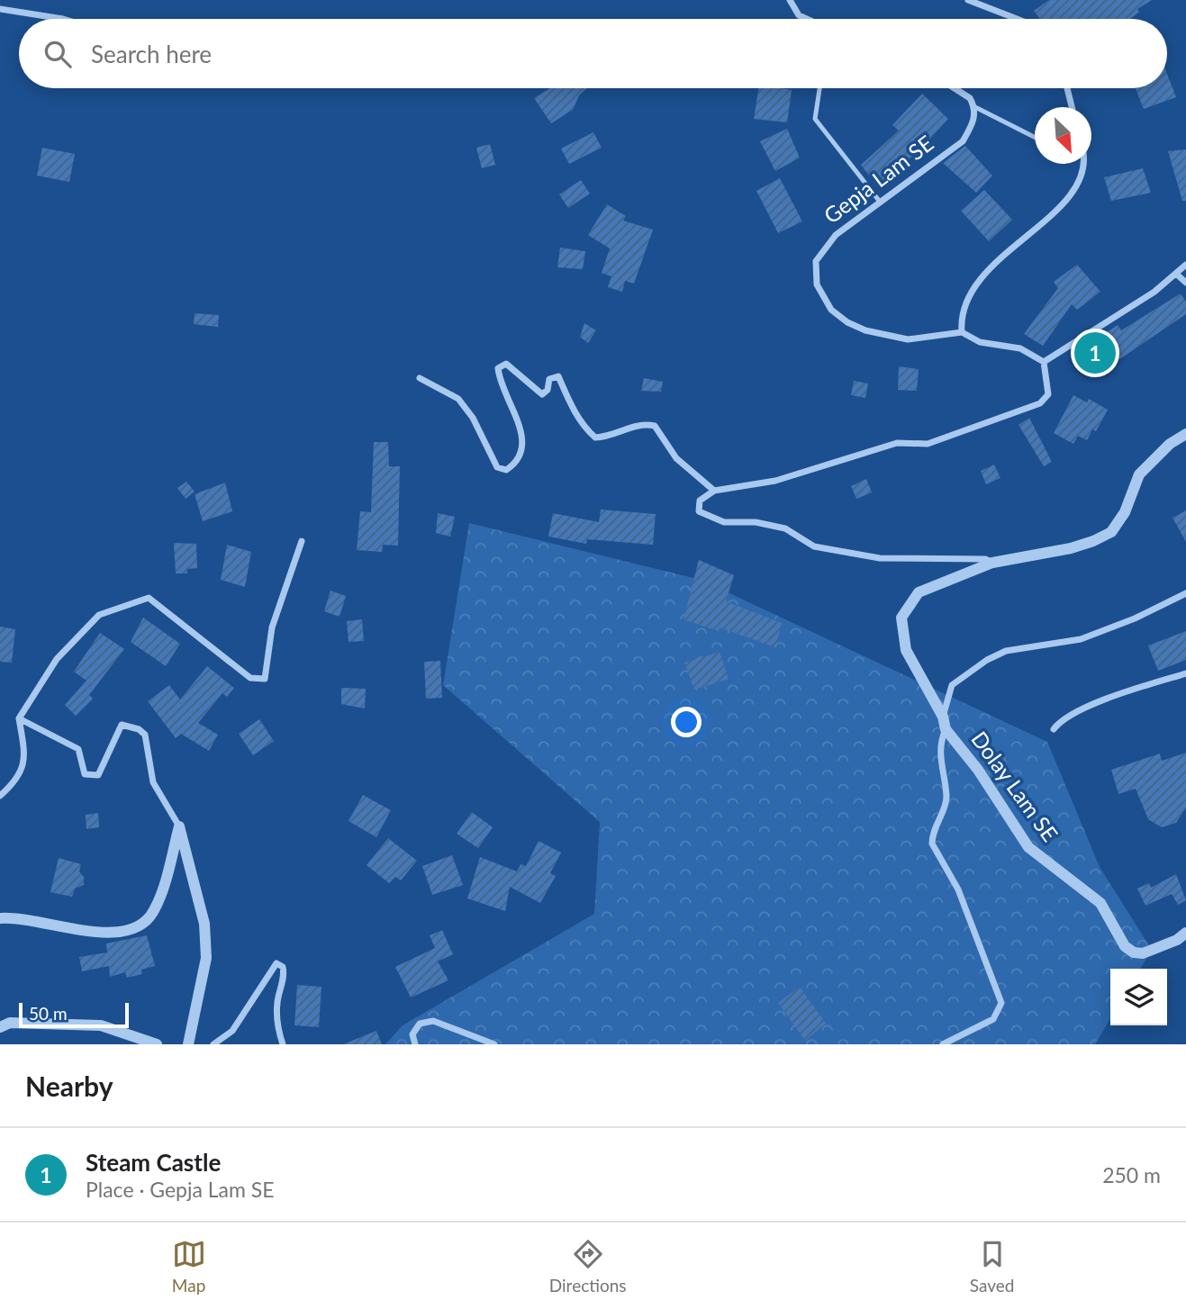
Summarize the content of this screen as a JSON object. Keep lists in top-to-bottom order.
{
  "streets": {
    "street": ["Gepja Lam SE", "Dolay Lam SE"]
  },
  "scale_bar": "50 m",
  "north": "bottom right",
  "page": {
    "search": "Search here",
    "pins": "1",
    "scale": "50 m",
    "heading": "Nearby",
    "list": [
      {
        "mark": "1",
        "name": "Steam Castle",
        "note": "Place · Gepja Lam SE",
        "value": "250 m"
      }
    ],
    "nav": ["Map", "Directions", "Saved"]
  }
}
